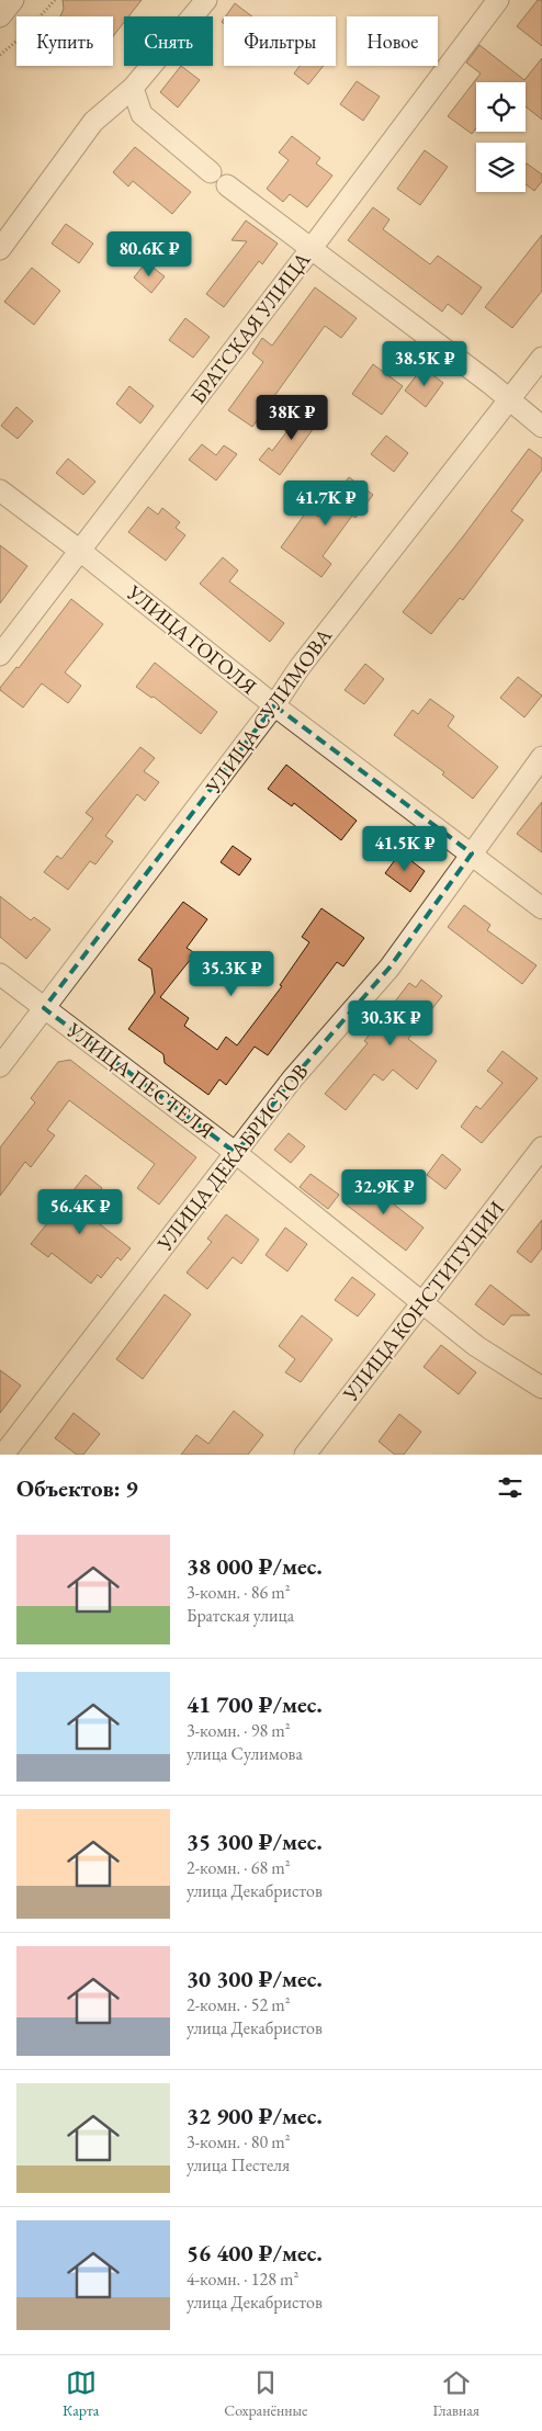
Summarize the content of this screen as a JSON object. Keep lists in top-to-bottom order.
{
  "streets": {
    "street": [
      "БРАТСКАЯ УЛИЦА",
      "УЛИЦА ГОГОЛЯ",
      "УЛИЦА СУЛИМОВА",
      "УЛИЦА ПЕСТЕЛЯ",
      "УЛИЦА ДЕКАБРИСТОВ",
      "УЛИЦА КОНСТИТУЦИИ"
    ]
  },
  "crossings": [
    ["БРАТСКАЯ УЛИЦА", "УЛИЦА ГОГОЛЯ"],
    ["УЛИЦА ГОГОЛЯ", "УЛИЦА СУЛИМОВА"],
    ["УЛИЦА ГОГОЛЯ", "УЛИЦА ДЕКАБРИСТОВ"],
    ["УЛИЦА СУЛИМОВА", "УЛИЦА ПЕСТЕЛЯ"],
    ["УЛИЦА ПЕСТЕЛЯ", "УЛИЦА ДЕКАБРИСТОВ"],
    ["УЛИЦА ПЕСТЕЛЯ", "УЛИЦА КОНСТИТУЦИИ"]
  ],
  "page": {
    "chip": [
      "Купить",
      "Снять",
      "Фильтры",
      "Новое"
    ],
    "price": [
      "80.6K ₽",
      "38.5K ₽",
      "38K ₽",
      "41.7K ₽",
      "41.5K ₽",
      "35.3K ₽",
      "30.3K ₽",
      "32.9K ₽",
      "56.4K ₽"
    ],
    "heading": "Объектов: 9",
    "list": [
      {
        "name": "38 000 ₽/мес.",
        "note": "3-комн. · 86 m² · Братская улица"
      },
      {
        "name": "41 700 ₽/мес.",
        "note": "3-комн. · 98 m² · улица Сулимова"
      },
      {
        "name": "35 300 ₽/мес.",
        "note": "2-комн. · 68 m² · улица Декабристов"
      },
      {
        "name": "30 300 ₽/мес.",
        "note": "2-комн. · 52 m² · улица Декабристов"
      },
      {
        "name": "32 900 ₽/мес.",
        "note": "3-комн. · 80 m² · улица Пестеля"
      },
      {
        "name": "56 400 ₽/мес.",
        "note": "4-комн. · 128 m² · улица Декабристов"
      }
    ],
    "tabs": ["Карта", "Сохранённые", "Главная"]
  }
}
